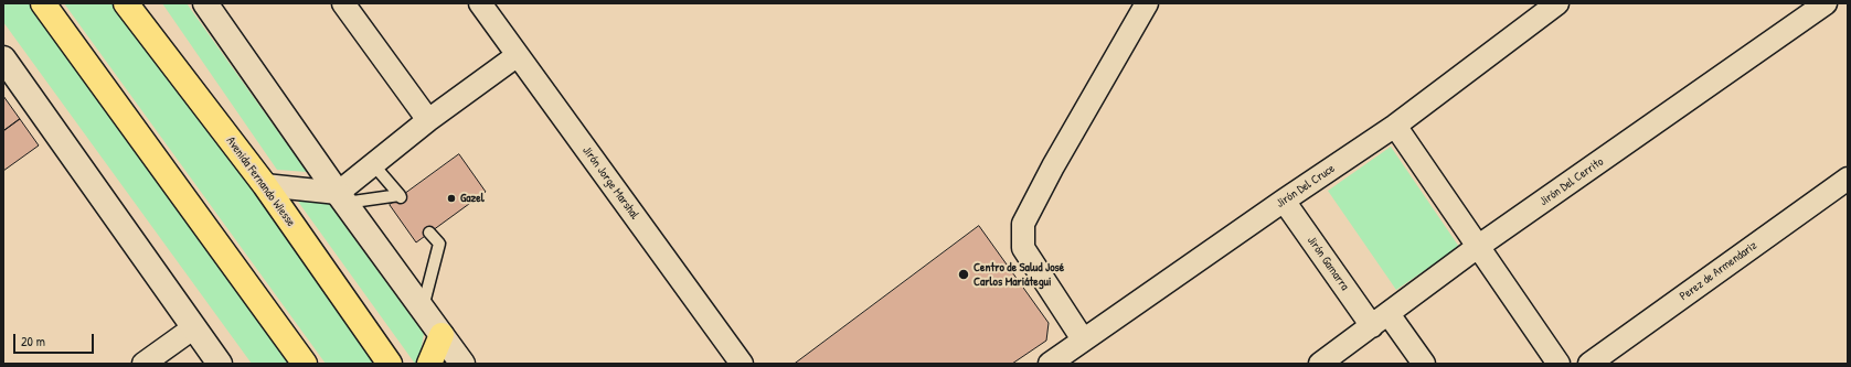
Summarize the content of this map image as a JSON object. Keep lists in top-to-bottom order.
{
  "streets": {
    "main road": ["Avenida Fernando Wiesse"],
    "street": [
      "Jirón Del Cerrito",
      "Jirón Jorge Marshal",
      "Jirón Del Cruce",
      "Jirón Gamarra",
      "Perez de Armendariz"
    ]
  },
  "crossings": [
    ["Jirón Del Cerrito", "Jirón Gamarra"],
    ["Jirón Del Cruce", "Jirón Gamarra"]
  ],
  "places": ["Gazel", "Centro de Salud José Carlos Mariátegui"],
  "scale_bar": "20 m"
}
